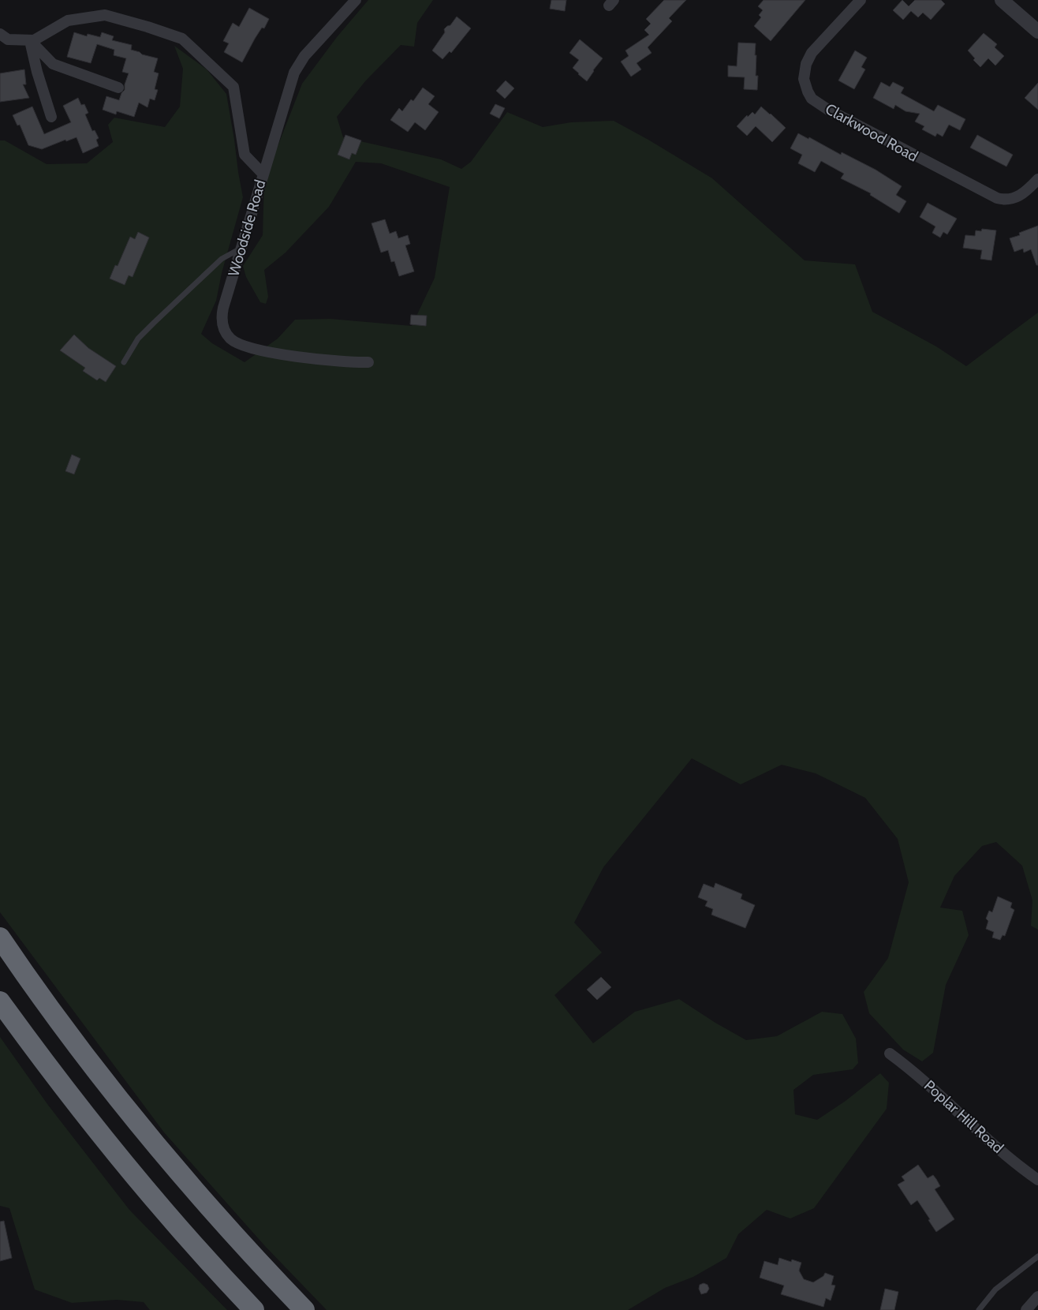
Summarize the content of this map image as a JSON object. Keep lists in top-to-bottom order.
{
  "streets": {
    "street": ["Clarkwood Road", "Woodside Road", "Poplar Hill Road"]
  }
}
